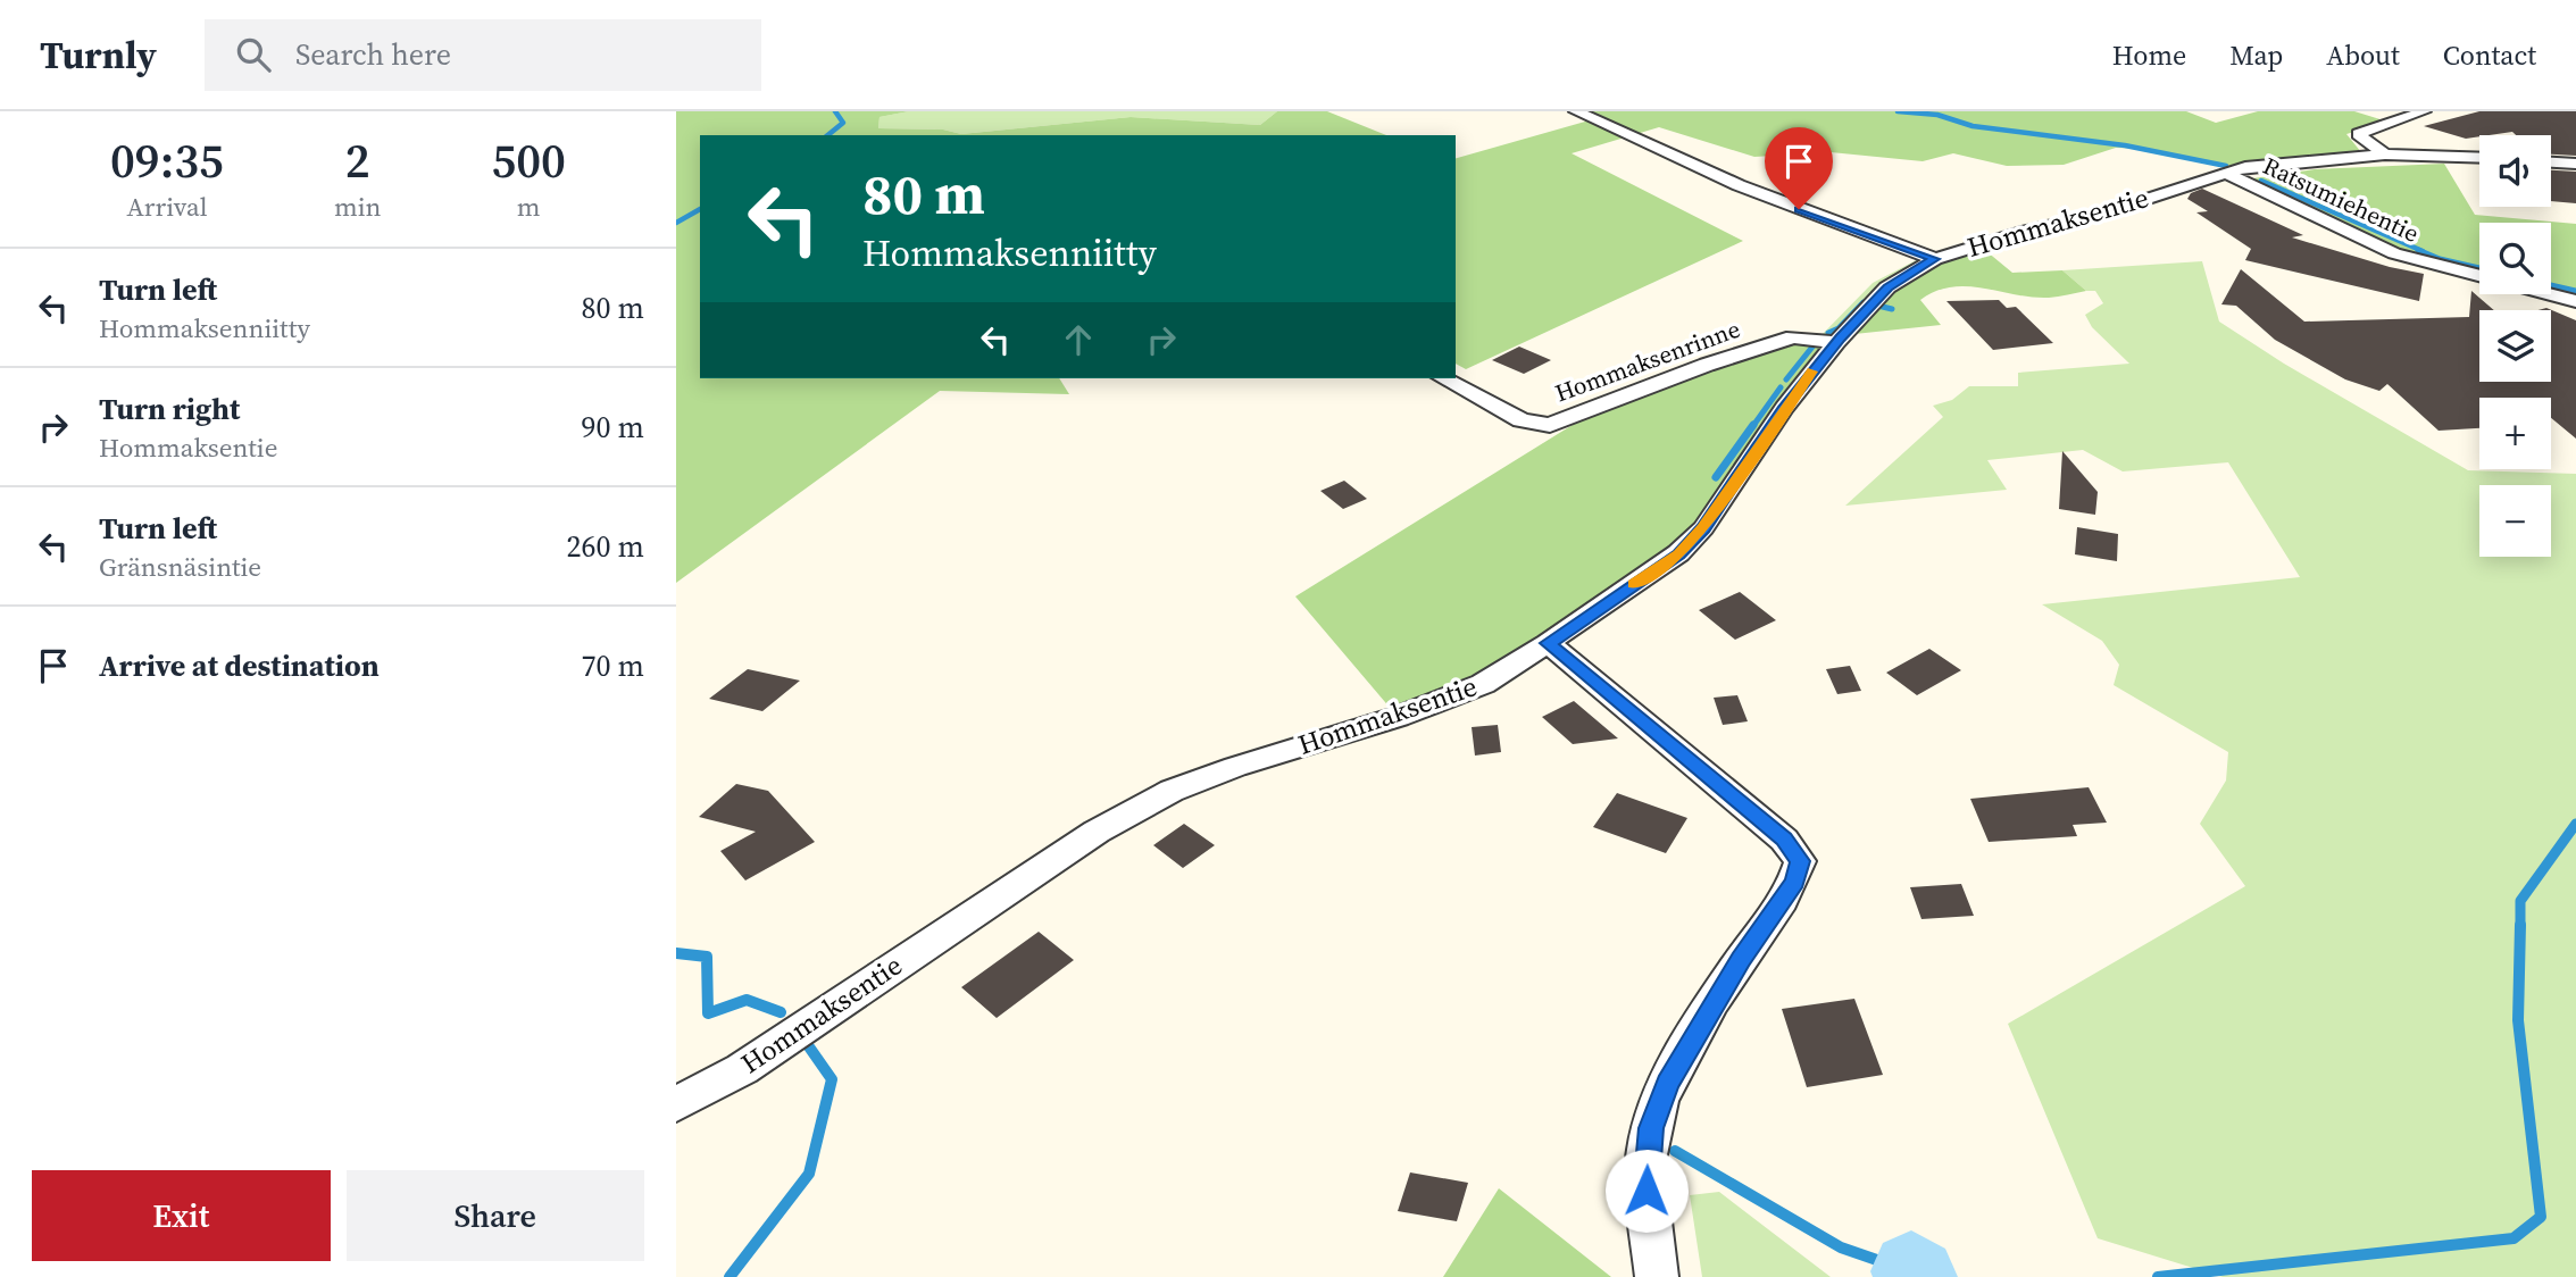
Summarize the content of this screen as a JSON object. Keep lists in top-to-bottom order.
{
  "streets": {
    "street": ["Ratsumiehentie", "Hommaksentie", "Hommaksenrinne"]
  },
  "crossings": [
    ["Ratsumiehentie", "Hommaksentie"],
    ["Hommaksentie", "Hommaksenrinne"]
  ],
  "page": {
    "header": "Turnly",
    "search": "Search here",
    "nav": [
      "Home",
      "Map",
      "About",
      "Contact"
    ],
    "eta": [
      "09:35",
      "Arrival",
      "2",
      "min",
      "500",
      "m"
    ],
    "map_buttons": ["+", "−"],
    "turn": ["80 m", "Hommaksenniitty"],
    "list": [
      {
        "name": "Turn left",
        "note": "Hommaksenniitty",
        "value": "80 m"
      },
      {
        "name": "Turn right",
        "note": "Hommaksentie",
        "value": "90 m"
      },
      {
        "name": "Turn left",
        "note": "Gränsnäsintie",
        "value": "260 m"
      },
      {
        "name": "Arrive at destination",
        "value": "70 m"
      }
    ],
    "buttons": ["Exit", "Share"]
  }
}
